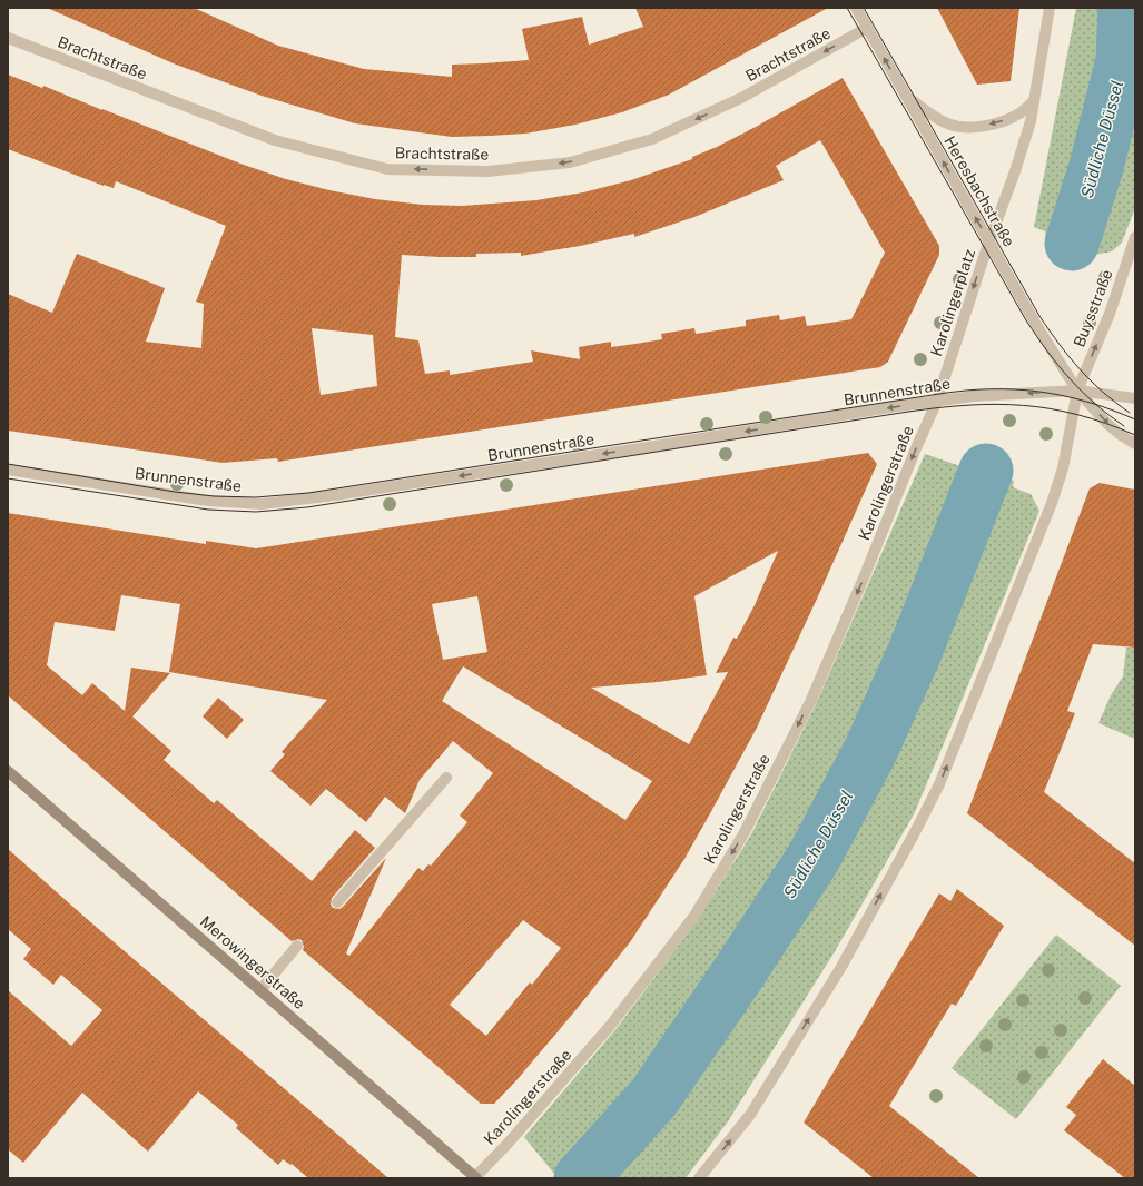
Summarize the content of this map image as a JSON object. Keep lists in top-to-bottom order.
{
  "streets": {
    "main road": ["Merowingerstraße"],
    "street": [
      "Brachtstraße",
      "Heresbachstraße",
      "Karolingerplatz",
      "Buysstraße",
      "Brunnenstraße",
      "Karolingerstraße"
    ]
  },
  "crossings": [
    ["Brachtstraße", "Heresbachstraße"],
    ["Heresbachstraße", "Karolingerplatz"],
    ["Heresbachstraße", "Buysstraße"],
    ["Heresbachstraße", "Brunnenstraße"],
    ["Karolingerplatz", "Brunnenstraße"],
    ["Karolingerplatz", "Karolingerstraße"],
    ["Buysstraße", "Brunnenstraße"],
    ["Brunnenstraße", "Karolingerstraße"],
    ["Karolingerstraße", "Merowingerstraße"]
  ],
  "one_way": [
    "Brachtstraße",
    "Heresbachstraße",
    "Karolingerplatz",
    "Buysstraße",
    "Brunnenstraße",
    "Karolingerstraße"
  ],
  "water": ["Südliche Düssel"]
}
